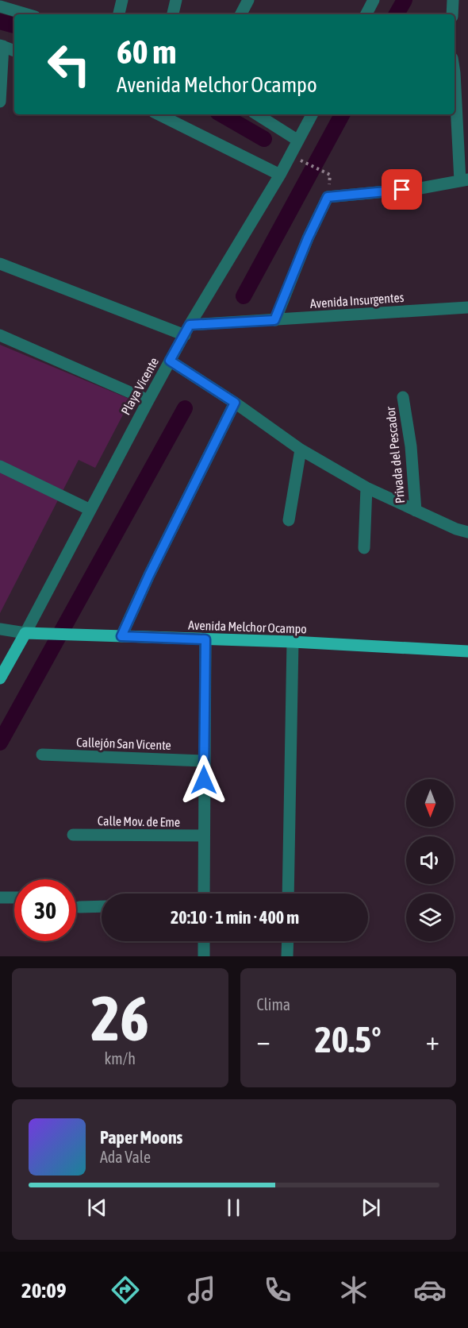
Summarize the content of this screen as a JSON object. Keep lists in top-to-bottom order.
{
  "streets": {
    "main road": ["Playa Vicente", "Avenida Melchor Ocampo"],
    "street": [
      "Avenida Insurgentes",
      "Privada del Pescador",
      "Callejón San Vicente",
      "Calle Mov. de Eme"
    ]
  },
  "crossings": [
    ["Avenida Insurgentes", "Playa Vicente"],
    ["Playa Vicente", "Avenida Melchor Ocampo"]
  ],
  "north": "bottom",
  "page": {
    "turn": ["60 m", "Avenida Melchor Ocampo"],
    "limit": "30",
    "trip": "20:10 · 1 min · 400 m",
    "tile": [
      ["26", "km/h"],
      "Clima"
    ],
    "heat": ["−", "20.5°", "+"],
    "song": ["Paper Moons", "Ada Vale"],
    "tabs": "20:09"
  }
}
